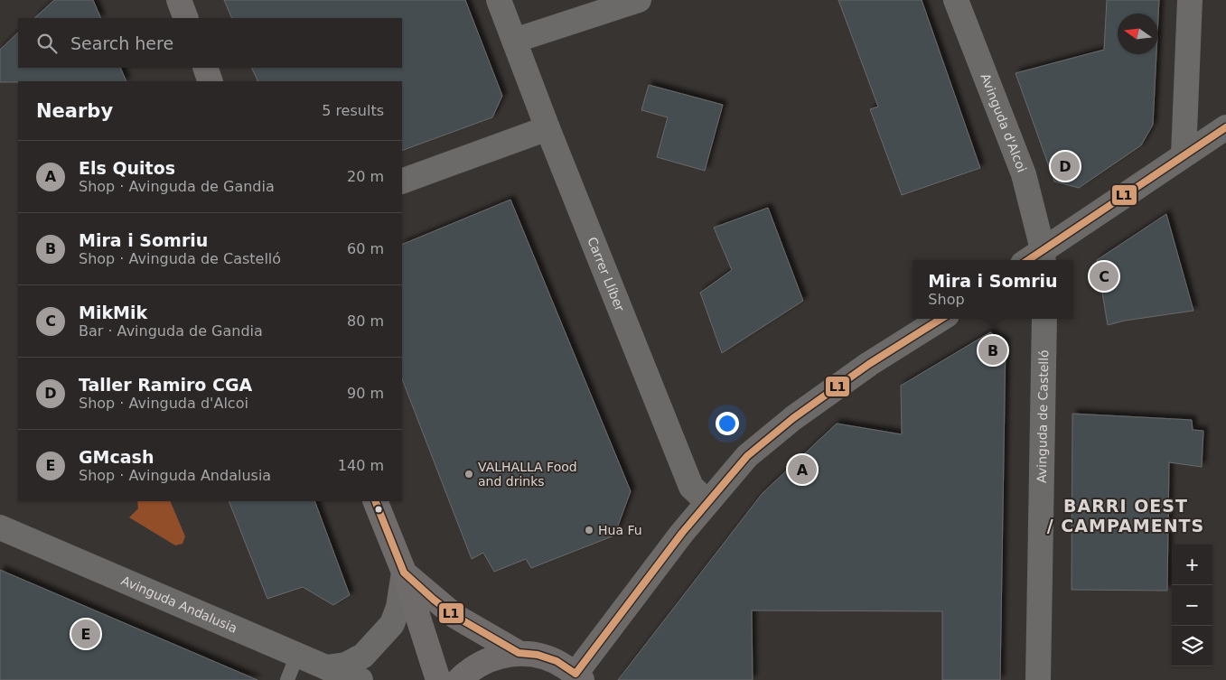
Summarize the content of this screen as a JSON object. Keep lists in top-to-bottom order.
{
  "streets": {
    "street": [
      "Avinguda d'Alcoi",
      "Carrer Llíber",
      "Avinguda de Castelló",
      "Avinguda Andalusia"
    ]
  },
  "districts": ["BARRI OEST / CAMPAMENTS"],
  "places": ["VALHALLA Food and drinks", "Hua Fu"],
  "lines": ["transit line L1"],
  "north": "left",
  "page": {
    "search": "Search here",
    "heading": ["Nearby", "5 results"],
    "list": [
      {
        "mark": "A",
        "name": "Els Quitos",
        "note": "Shop · Avinguda de Gandia",
        "value": "20 m"
      },
      {
        "mark": "B",
        "name": "Mira i Somriu",
        "note": "Shop · Avinguda de Castelló",
        "value": "60 m"
      },
      {
        "mark": "C",
        "name": "MikMik",
        "note": "Bar · Avinguda de Gandia",
        "value": "80 m"
      },
      {
        "mark": "D",
        "name": "Taller Ramiro CGA",
        "note": "Shop · Avinguda d'Alcoi",
        "value": "90 m"
      },
      {
        "mark": "E",
        "name": "GMcash",
        "note": "Shop · Avinguda Andalusia",
        "value": "140 m"
      }
    ],
    "pins": [
      "D",
      "C",
      "B",
      "A",
      "E"
    ],
    "popup": ["Mira i Somriu", "Shop"],
    "map_buttons": ["+", "−"]
  }
}
